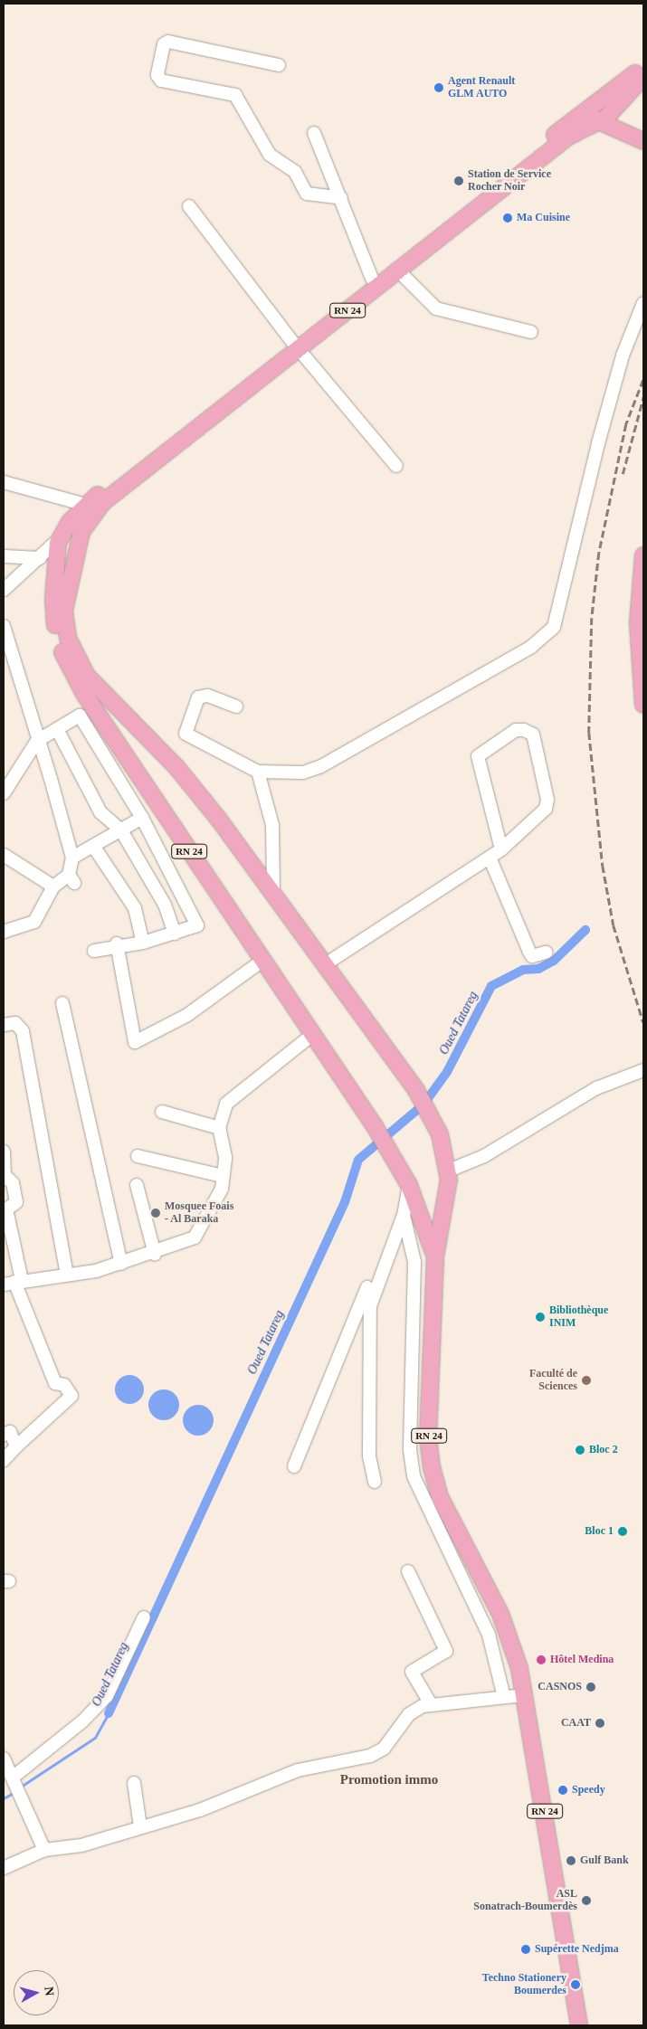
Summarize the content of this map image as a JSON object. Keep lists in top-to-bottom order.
{
  "streets": {
    "main road": ["RN 24"]
  },
  "districts": ["Promotion immo"],
  "water": ["Oued Tatareg"],
  "places": [
    "Agent Renault GLM AUTO",
    "Station de Service Rocher Noir",
    "Ma Cuisine",
    "Mosquee Foais - Al Baraka",
    "Bibliothèque INIM",
    "Faculté de Sciences",
    "Bloc 2",
    "Bloc 1",
    "Hôtel Medina",
    "CASNOS",
    "CAAT",
    "Speedy",
    "Gulf Bank",
    "ASL Sonatrach-Boumerdès",
    "Supérette Nedjma",
    "Techno Stationery Boumerdes"
  ],
  "north": "right"
}
